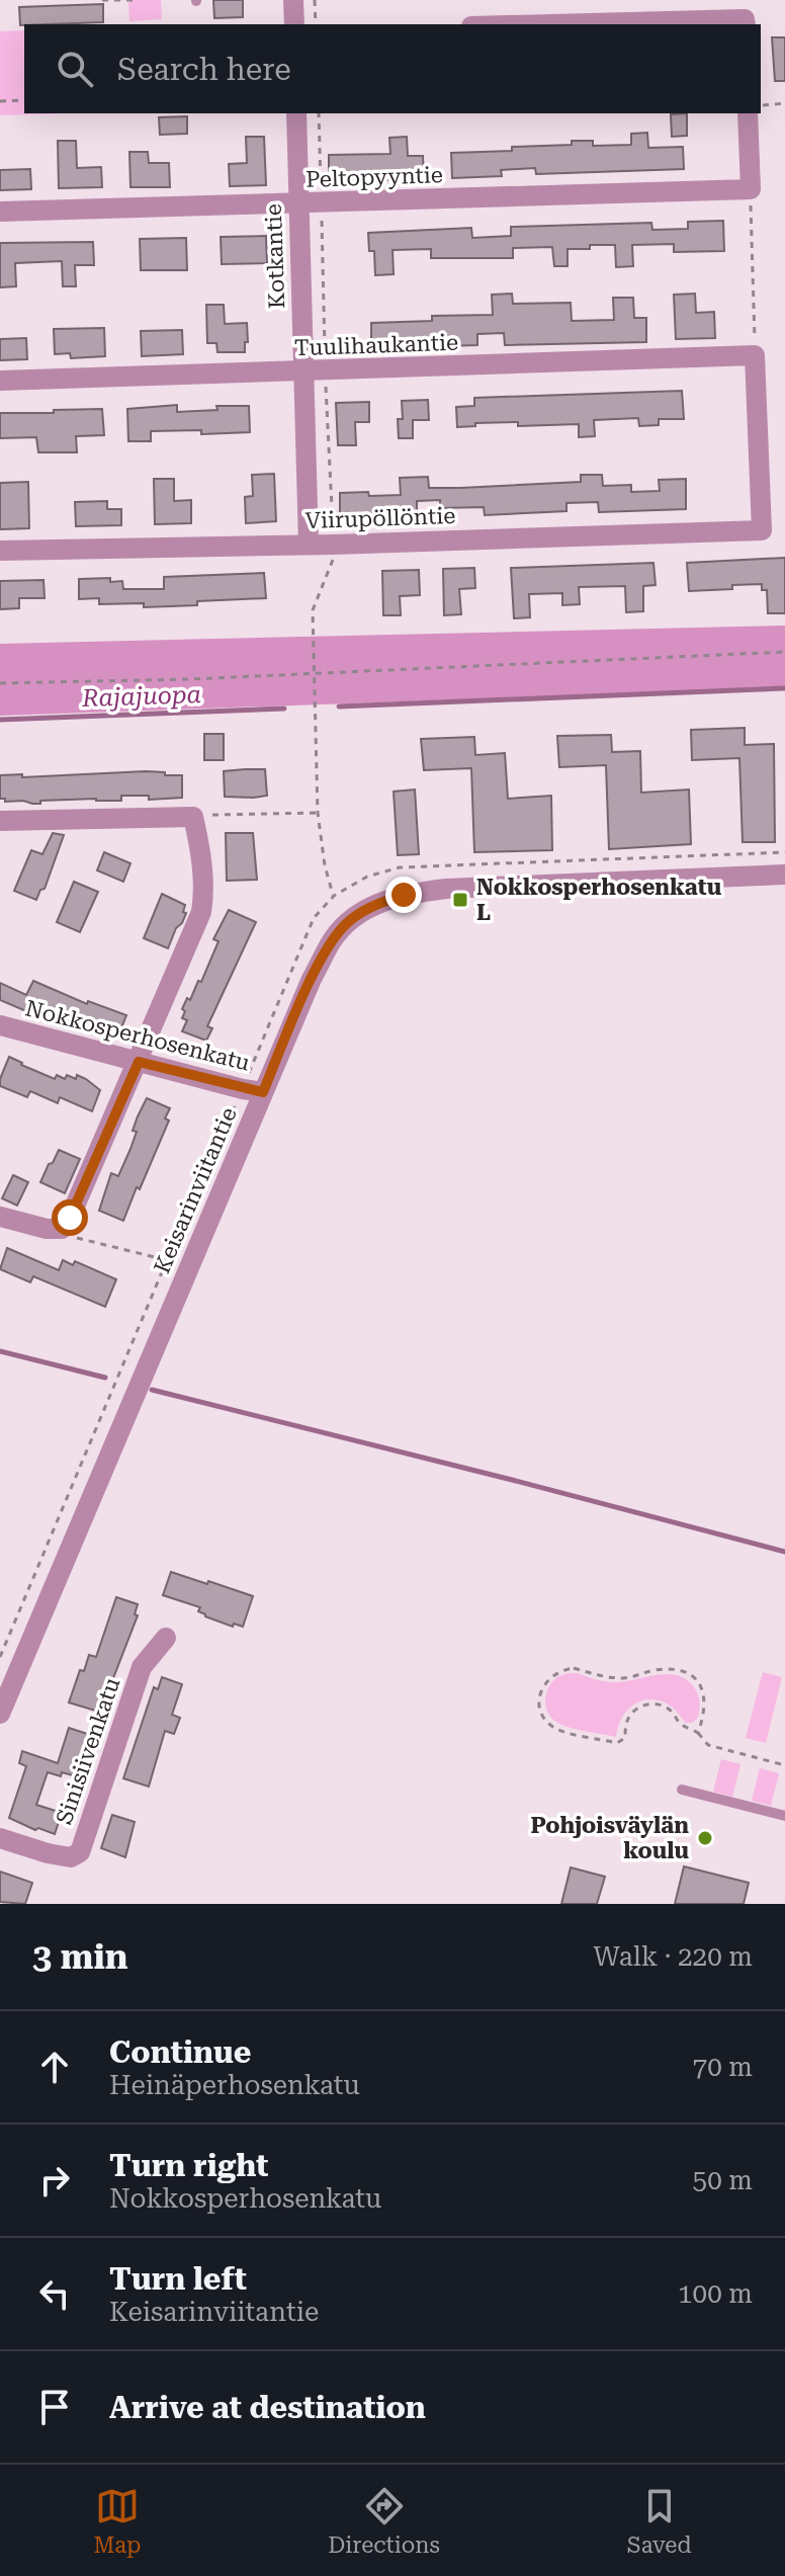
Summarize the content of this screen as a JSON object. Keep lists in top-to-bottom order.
{
  "streets": {
    "street": [
      "Peltopyyntie",
      "Kotkantie",
      "Tuulihaukantie",
      "Viirupöllöntie",
      "Nokkosperhosenkatu",
      "Keisarinviitantie",
      "Sinisiivenkatu"
    ]
  },
  "crossings": [
    ["Peltopyyntie", "Kotkantie"],
    ["Kotkantie", "Tuulihaukantie"],
    ["Kotkantie", "Viirupöllöntie"],
    ["Tuulihaukantie", "Viirupöllöntie"],
    ["Nokkosperhosenkatu", "Keisarinviitantie"]
  ],
  "water": ["Rajajuopa"],
  "places": {
    "transit": ["Nokkosperhosenkatu L"],
    "other": ["Pohjoisväylän koulu"]
  },
  "page": {
    "search": "Search here",
    "heading": ["3 min", "Walk · 220 m"],
    "list": [
      ["Continue", "Heinäperhosenkatu", "70 m"],
      ["Turn right", "Nokkosperhosenkatu", "50 m"],
      ["Turn left", "Keisarinviitantie", "100 m"],
      "Arrive at destination"
    ],
    "nav": ["Map", "Directions", "Saved"]
  }
}
